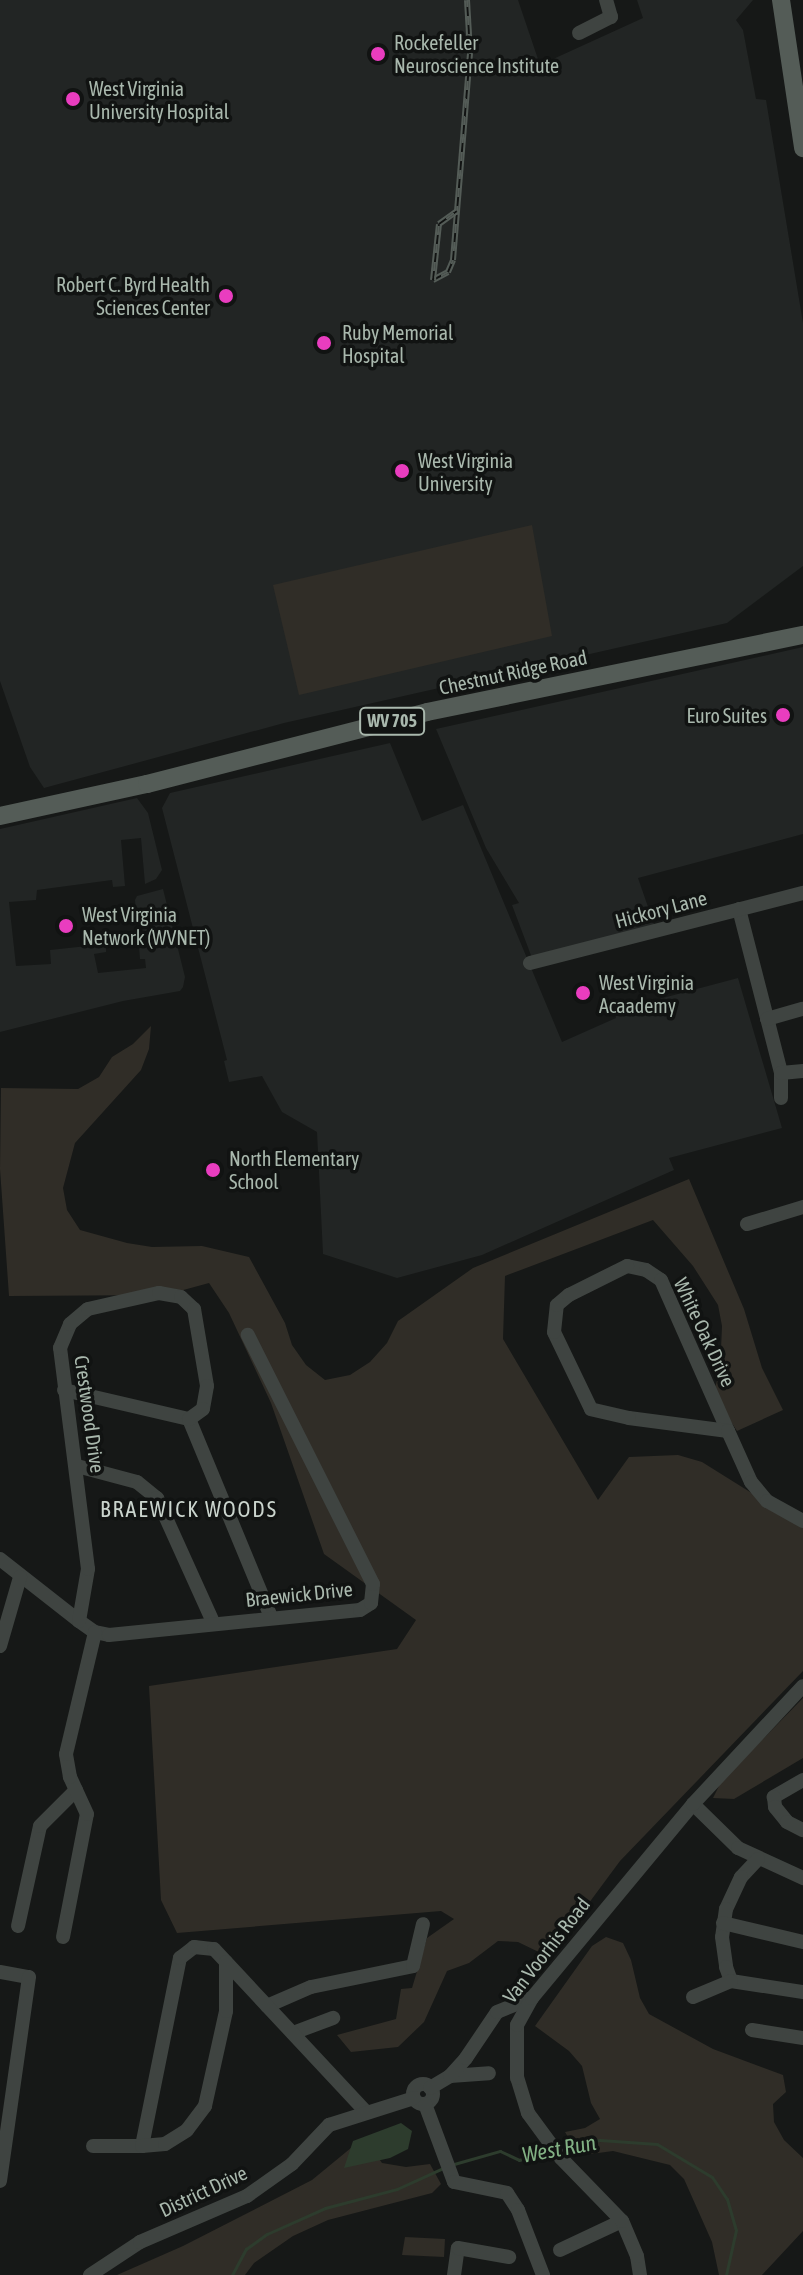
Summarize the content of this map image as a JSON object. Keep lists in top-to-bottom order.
{
  "streets": {
    "main road": ["Chestnut Ridge Road", "WV 705"],
    "street": [
      "Hickory Lane",
      "White Oak Drive",
      "Crestwood Drive",
      "Braewick Drive",
      "Van Voorhis Road",
      "District Drive"
    ]
  },
  "districts": ["BRAEWICK WOODS"],
  "water": ["West Run"],
  "places": [
    "Rockefeller Neuroscience Institute",
    "West Virginia University Hospital",
    "Robert C. Byrd Health Sciences Center",
    "Ruby Memorial Hospital",
    "West Virginia University",
    "Euro Suites",
    "West Virginia Network (WVNET)",
    "West Virginia Acaademy",
    "North Elementary School"
  ]
}
